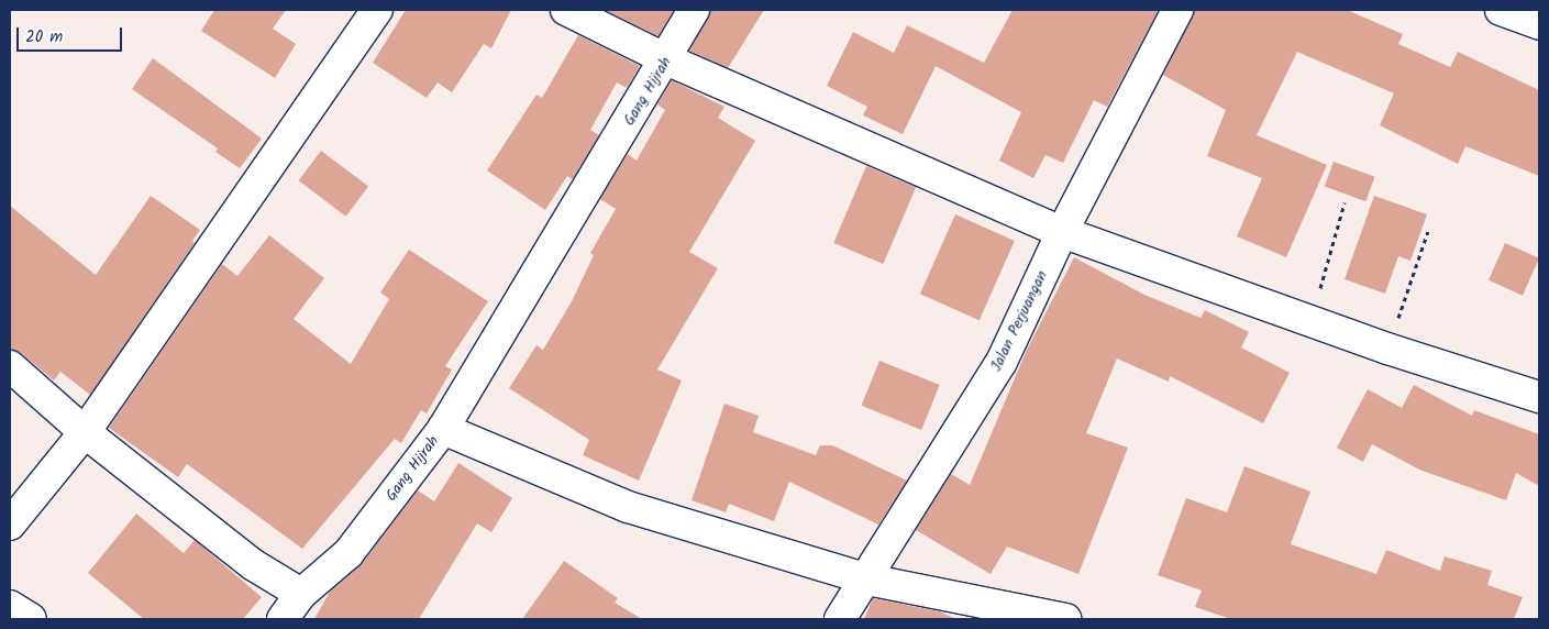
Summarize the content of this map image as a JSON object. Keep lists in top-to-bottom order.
{
  "streets": {
    "street": ["Gang Hijrah", "Jalan Perjuangan"]
  },
  "scale_bar": "20 m"
}
